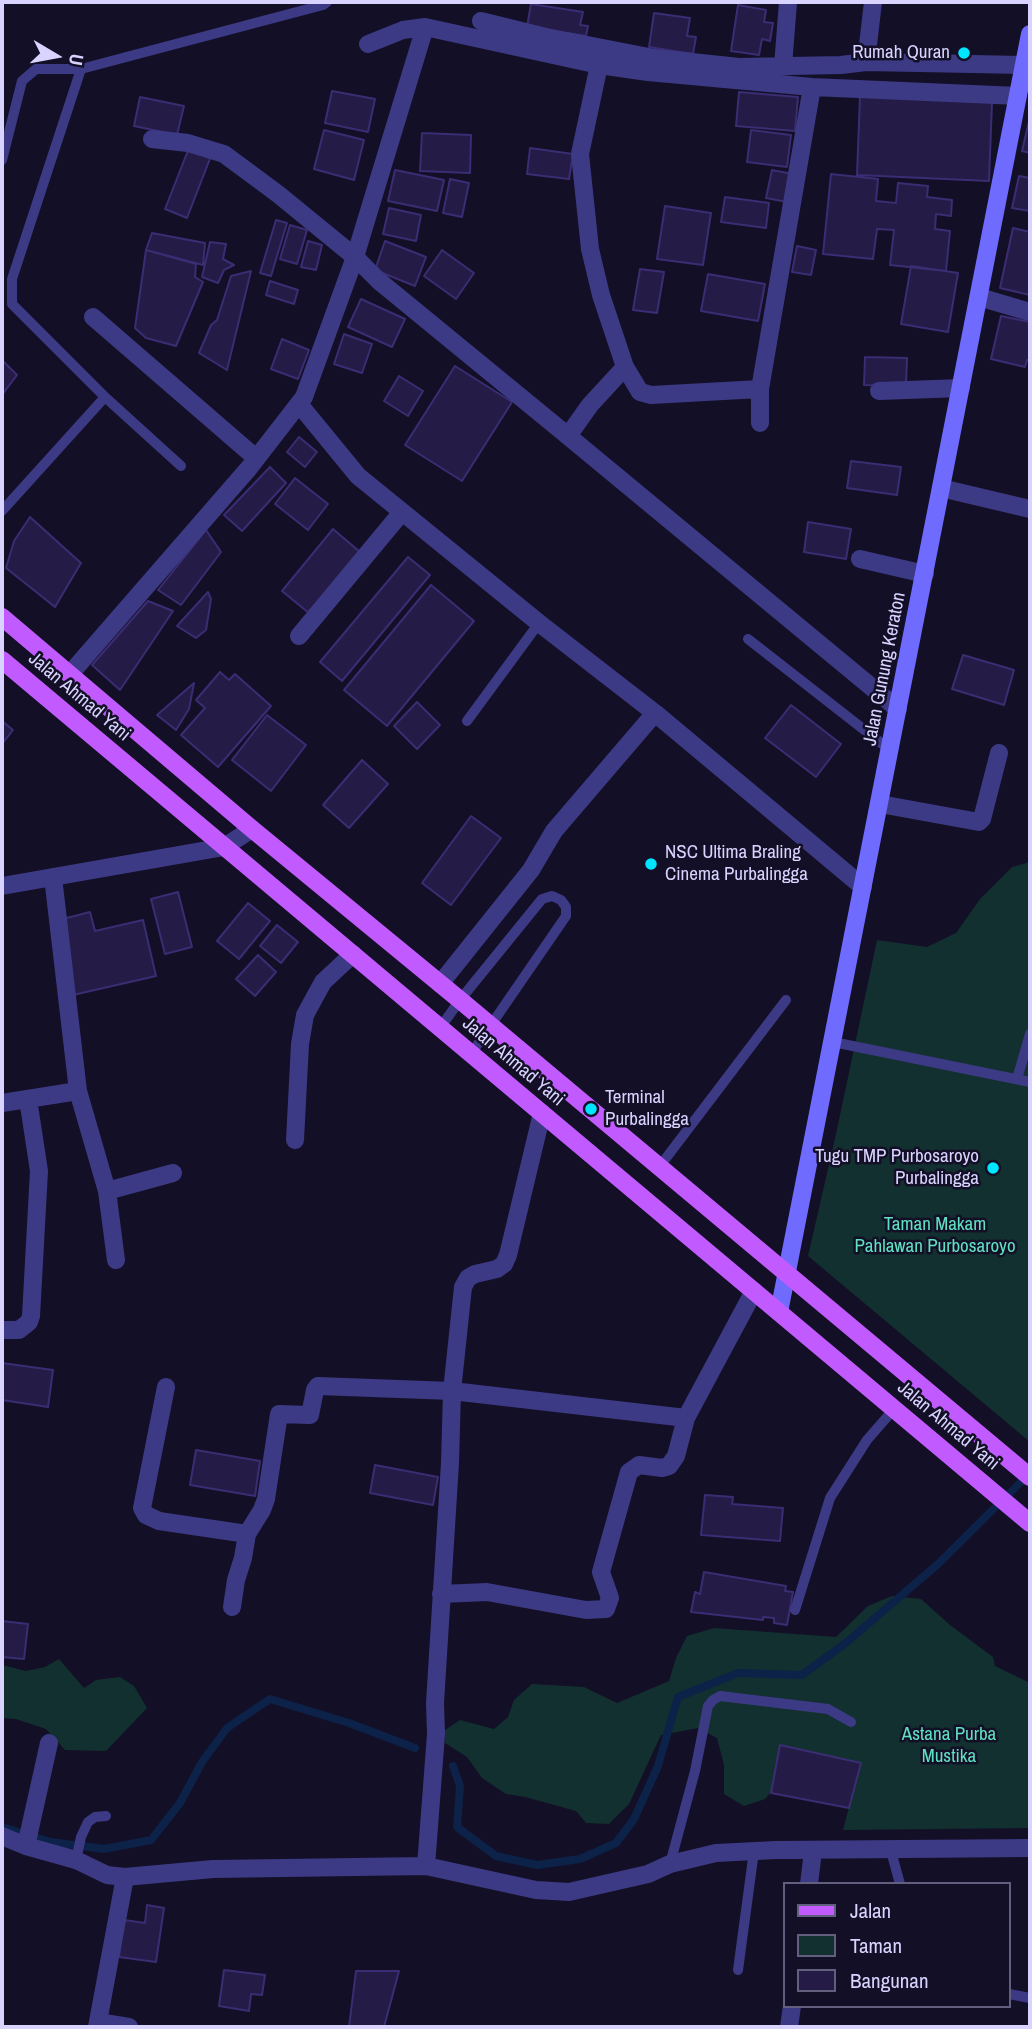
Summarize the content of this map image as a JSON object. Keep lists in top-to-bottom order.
{
  "streets": {
    "main road": ["Jalan Ahmad Yani"],
    "street": ["Jalan Gunung Keraton"]
  },
  "crossings": [
    ["Jalan Gunung Keraton", "Jalan Ahmad Yani"]
  ],
  "parks": ["Taman Makam Pahlawan Purbosaroyo", "Astana Purba Mustika"],
  "places": [
    "Rumah Quran",
    "NSC Ultima Braling Cinema Purbalingga",
    "Terminal Purbalingga",
    "Tugu TMP Purbosaroyo Purbalingga"
  ],
  "legend": ["Jalan", "Taman", "Bangunan"],
  "north": "right"
}
